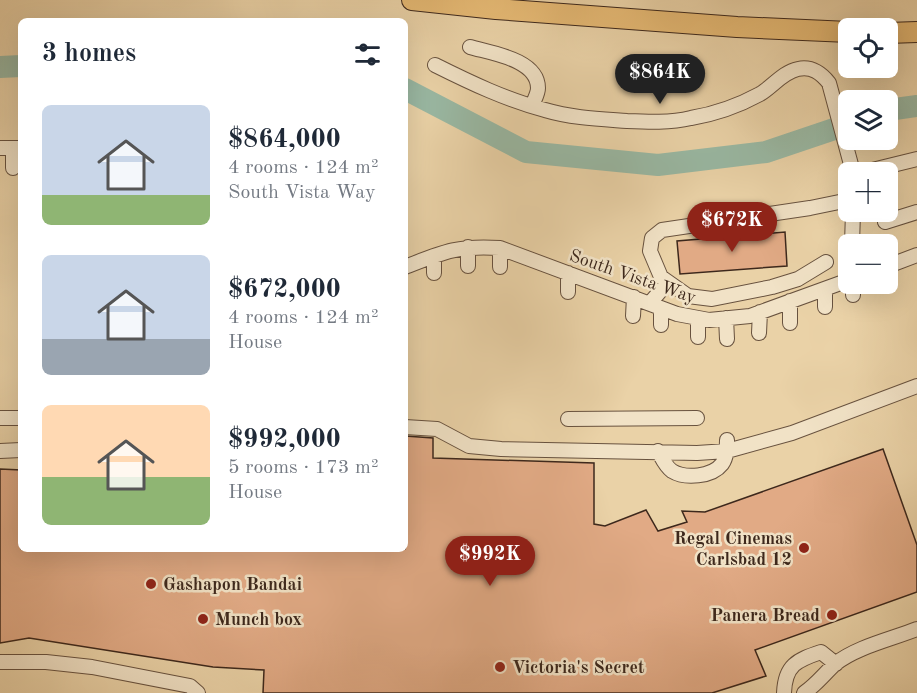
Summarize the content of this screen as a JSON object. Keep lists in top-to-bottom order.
{
  "streets": {
    "street": ["South Vista Way"]
  },
  "places": [
    "Regal Cinemas Carlsbad 12",
    "Gashapon Bandai",
    "Panera Bread",
    "Munch box",
    "Victoria's Secret"
  ],
  "page": {
    "map_buttons": ["+", "−"],
    "heading": "3 homes",
    "price": ["$864K", "$672K", "$992K"],
    "list": [
      {
        "name": "$864,000",
        "note": "4 rooms · 124 m² · South Vista Way"
      },
      {
        "name": "$672,000",
        "note": "4 rooms · 124 m² · House"
      },
      {
        "name": "$992,000",
        "note": "5 rooms · 173 m² · House"
      }
    ]
  }
}
